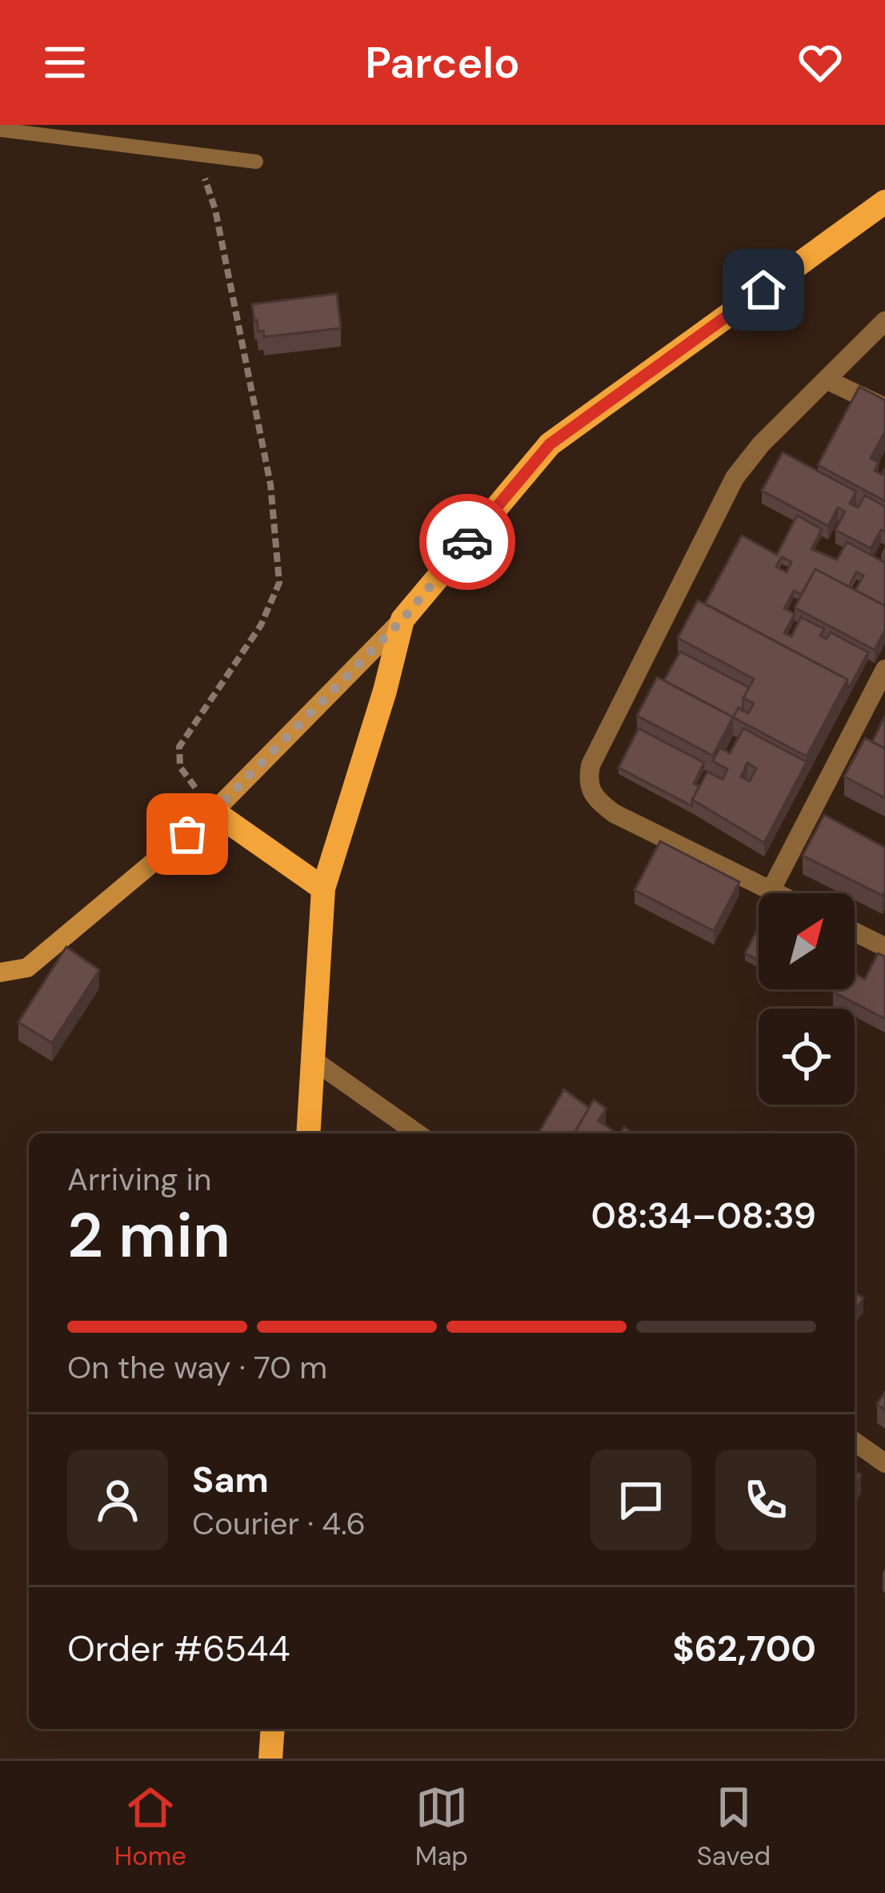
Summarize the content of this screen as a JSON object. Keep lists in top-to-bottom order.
{
  "north": "top right",
  "page": {
    "header": "Parcelo",
    "heading": ["2 min", "Arriving in", "08:34–08:39"],
    "panel": [
      "Sam",
      "Courier · 4.6",
      "Order #6544",
      "$62,700"
    ],
    "bar": "On the way · 70 m",
    "tabs": ["Home", "Map", "Saved"]
  }
}
